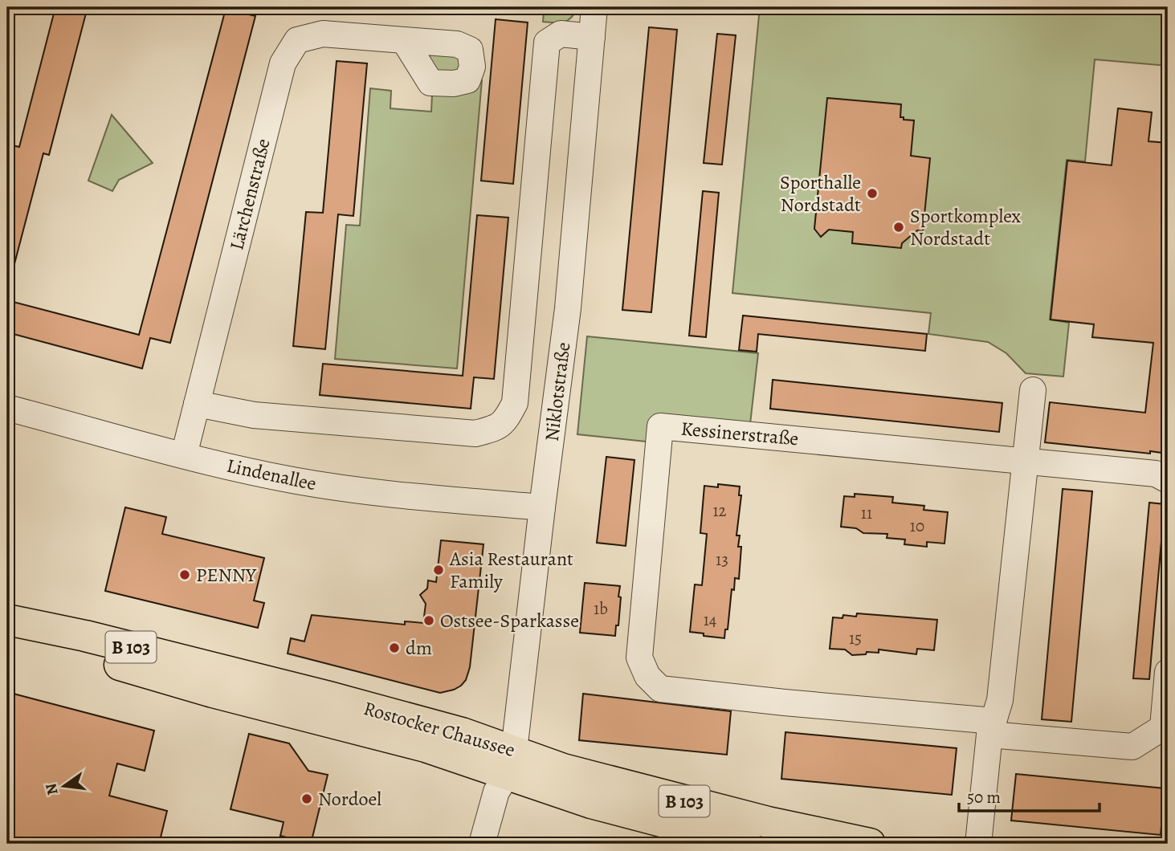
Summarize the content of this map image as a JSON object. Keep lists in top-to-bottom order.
{
  "streets": {
    "main road": ["B 103", "Rostocker Chaussee"],
    "street": [
      "Lärchenstraße",
      "Niklotstraße",
      "Kessinerstraße",
      "Lindenallee"
    ]
  },
  "crossings": [
    ["Lärchenstraße", "Lindenallee"],
    ["Niklotstraße", "Lindenallee"],
    ["Niklotstraße", "Rostocker Chaussee"]
  ],
  "places": [
    "Sporthalle Nordstadt",
    "Sportkomplex Nordstadt",
    "Asia Restaurant Family",
    "PENNY",
    "Ostsee-Sparkasse",
    "dm",
    "Nordoel"
  ],
  "house_numbers": [
    "12",
    "11",
    "10",
    "13",
    "1b",
    "14",
    "15"
  ],
  "scale_bar": "50 m",
  "north": "left"
}
